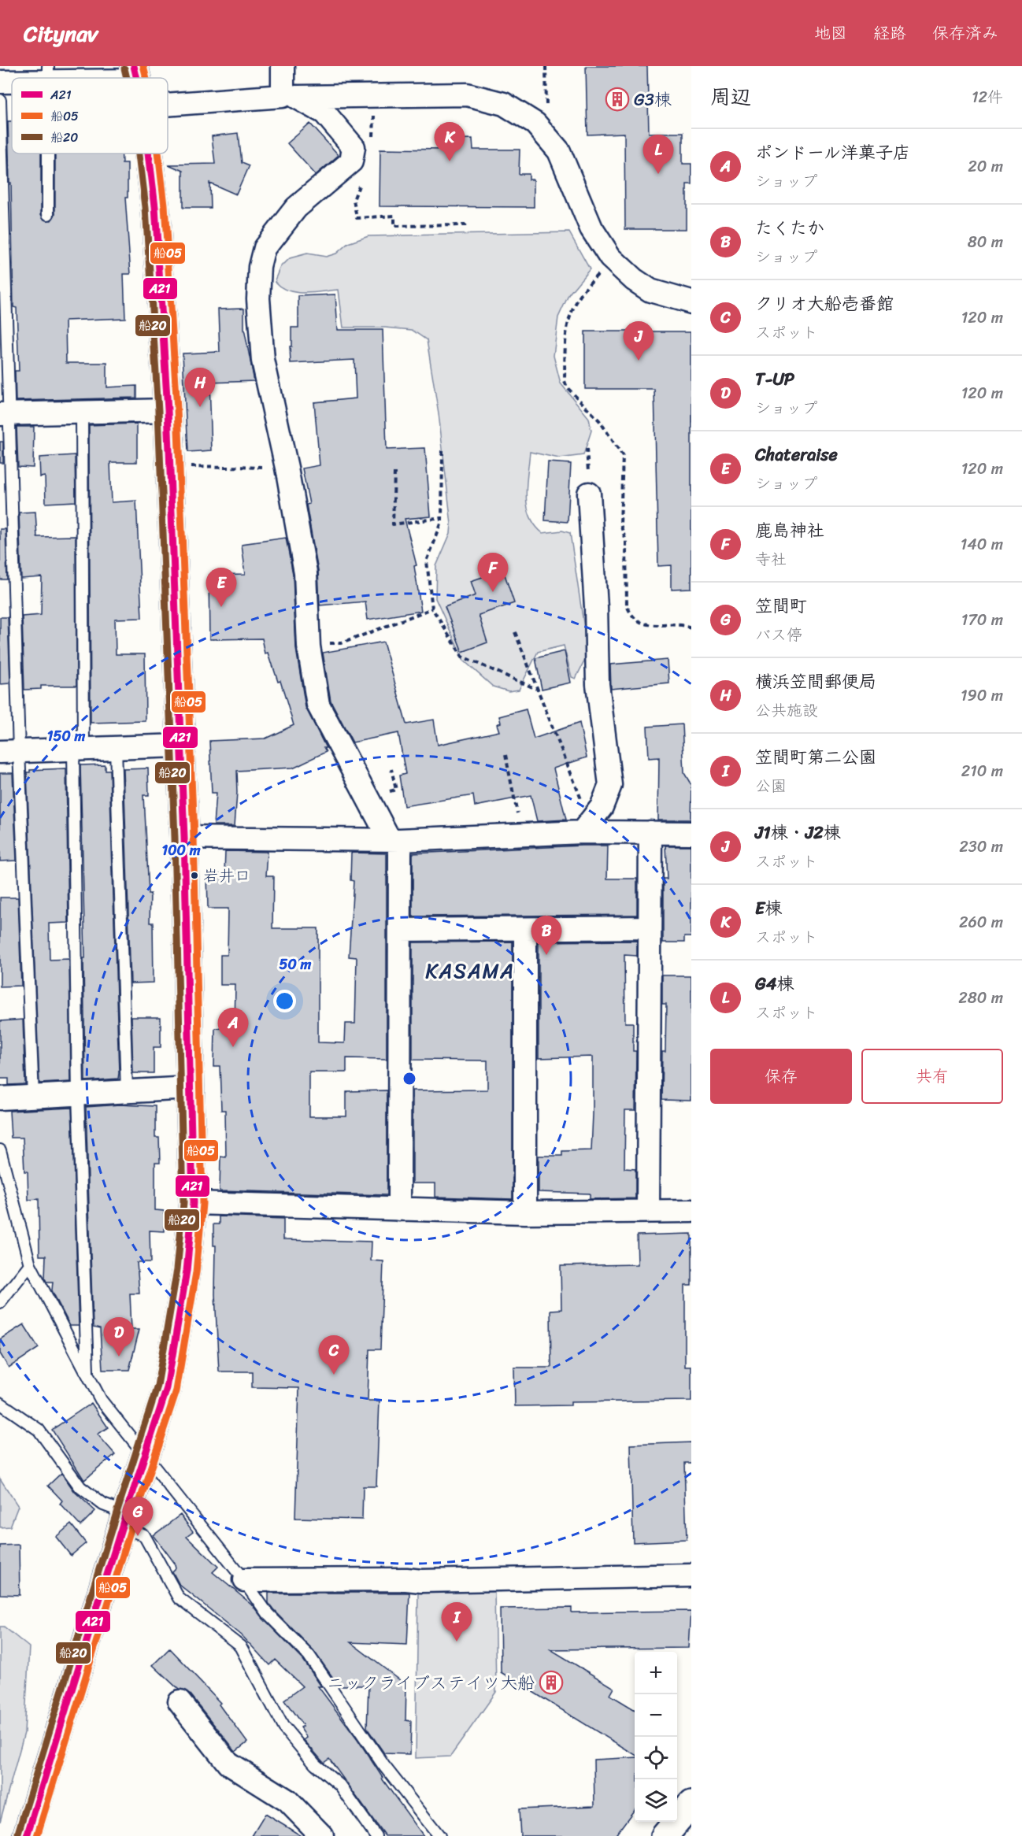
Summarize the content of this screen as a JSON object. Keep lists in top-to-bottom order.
{
  "districts": ["KASAMA"],
  "places": {
    "building": ["G3棟", "ニックライブステイツ大船"],
    "other": ["岩井口"]
  },
  "lines": ["transit line A21", "transit line 船05", "transit line 船20"],
  "legend": ["A21", "船05", "船20"],
  "page": {
    "header": "Citynav",
    "nav": ["地図", "経路", "保存済み"],
    "heading": ["周辺", "12件"],
    "pins": [
      "K",
      "L",
      "J",
      "H",
      "F",
      "E",
      "B",
      "A",
      "D",
      "C",
      "G",
      "I"
    ],
    "list": [
      {
        "mark": "A",
        "name": "ポンドール洋菓子店",
        "note": "ショップ",
        "value": "20 m"
      },
      {
        "mark": "B",
        "name": "たくたか",
        "note": "ショップ",
        "value": "80 m"
      },
      {
        "mark": "C",
        "name": "クリオ大船壱番館",
        "note": "スポット",
        "value": "120 m"
      },
      {
        "mark": "D",
        "name": "T-UP",
        "note": "ショップ",
        "value": "120 m"
      },
      {
        "mark": "E",
        "name": "Chateraise",
        "note": "ショップ",
        "value": "120 m"
      },
      {
        "mark": "F",
        "name": "鹿島神社",
        "note": "寺社",
        "value": "140 m"
      },
      {
        "mark": "G",
        "name": "笠間町",
        "note": "バス停",
        "value": "170 m"
      },
      {
        "mark": "H",
        "name": "横浜笠間郵便局",
        "note": "公共施設",
        "value": "190 m"
      },
      {
        "mark": "I",
        "name": "笠間町第二公園",
        "note": "公園",
        "value": "210 m"
      },
      {
        "mark": "J",
        "name": "J1棟・J2棟",
        "note": "スポット",
        "value": "230 m"
      },
      {
        "mark": "K",
        "name": "E棟",
        "note": "スポット",
        "value": "260 m"
      },
      {
        "mark": "L",
        "name": "G4棟",
        "note": "スポット",
        "value": "280 m"
      }
    ],
    "buttons": ["保存", "共有"],
    "map_buttons": ["+", "−"]
  },
  "rings": ["150 m", "100 m", "50 m"]
}
